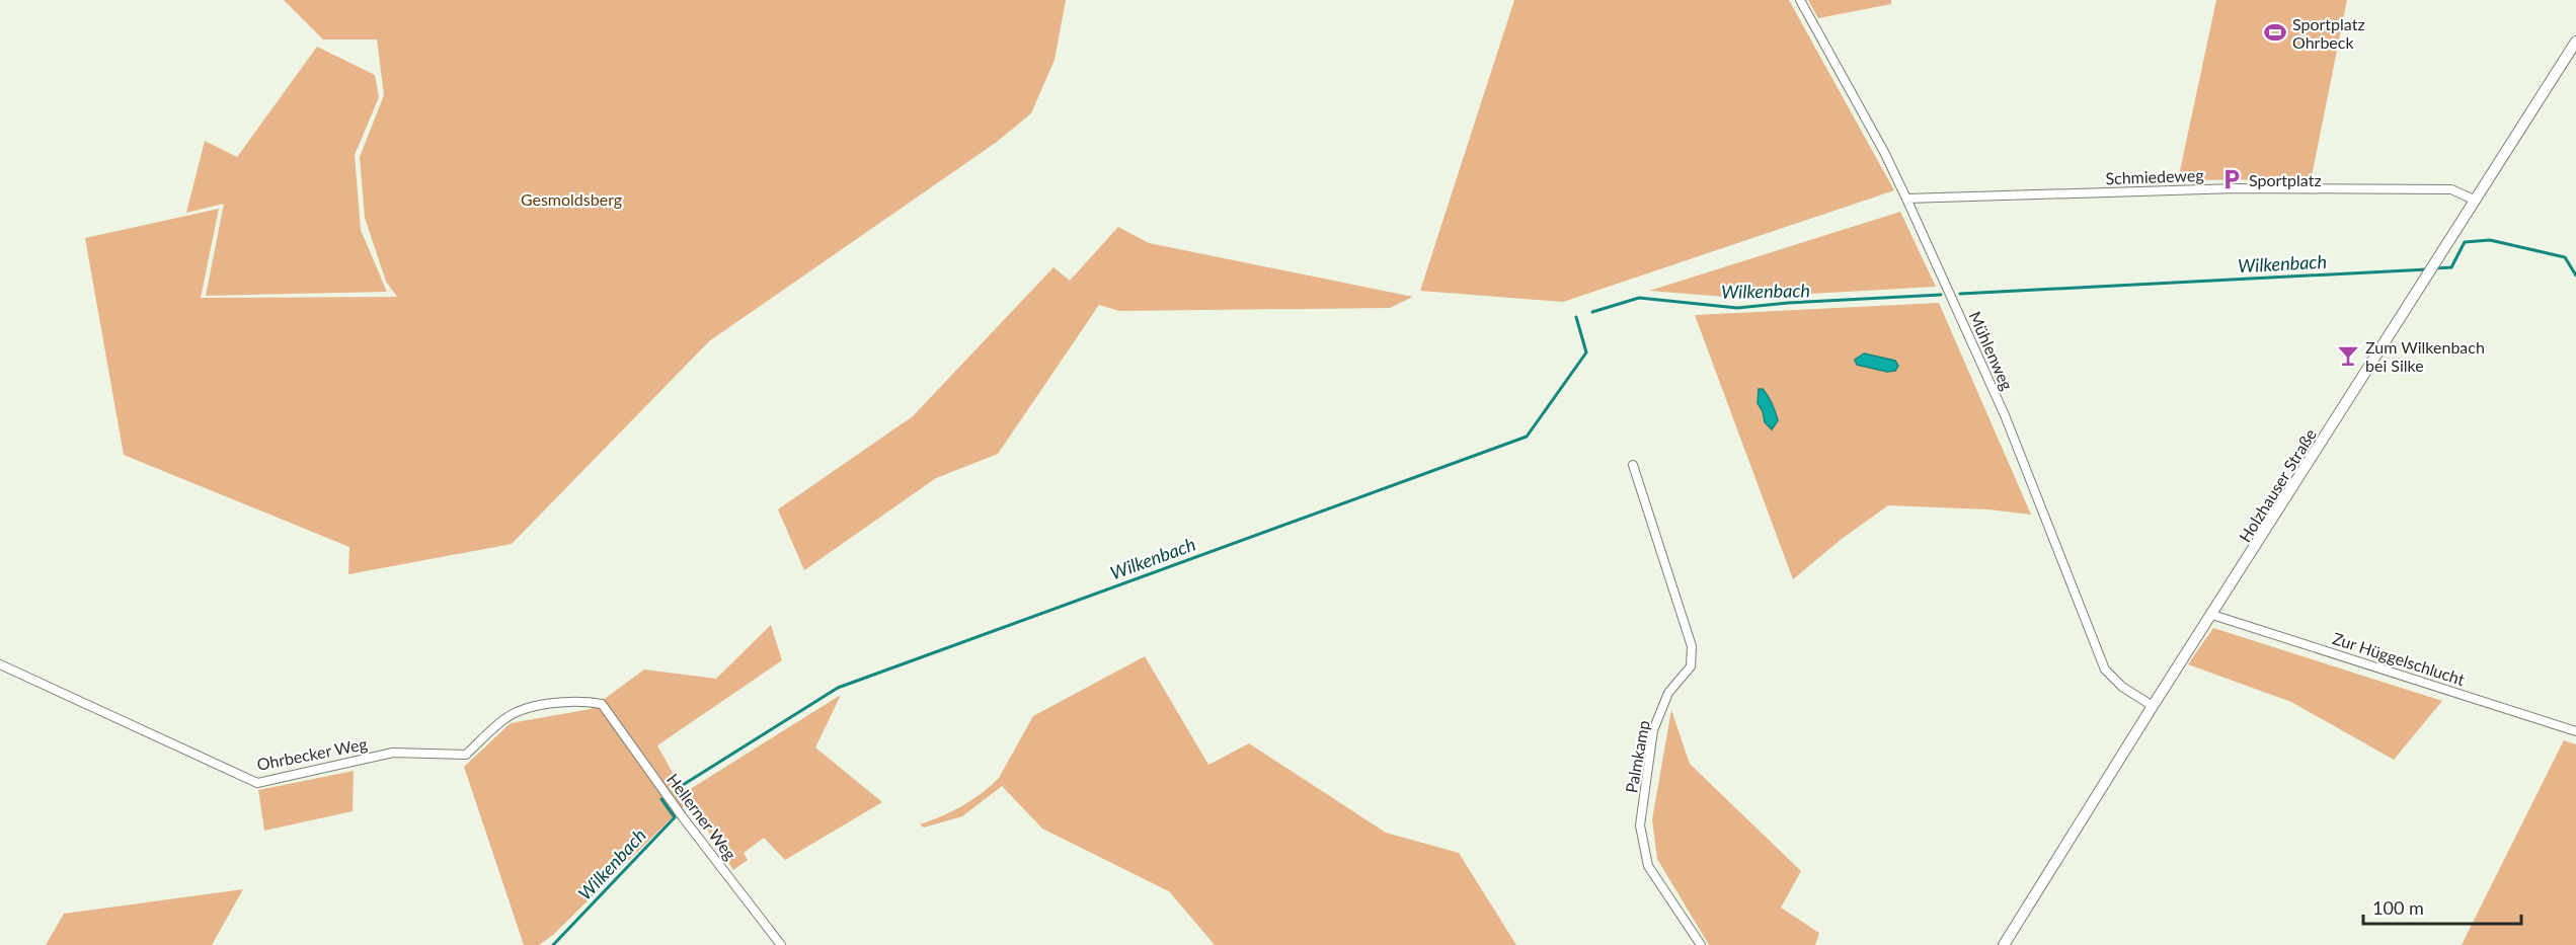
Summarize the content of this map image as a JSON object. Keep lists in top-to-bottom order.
{
  "streets": {
    "street": [
      "Schmiedeweg",
      "Mühlenweg",
      "Holzhauser Straße",
      "Zur Hüggelschlucht",
      "Ohrbecker Weg",
      "Palmkamp",
      "Hellerner Weg"
    ]
  },
  "crossings": [
    ["Schmiedeweg", "Mühlenweg"],
    ["Schmiedeweg", "Holzhauser Straße"],
    ["Mühlenweg", "Holzhauser Straße"],
    ["Holzhauser Straße", "Zur Hüggelschlucht"],
    ["Ohrbecker Weg", "Hellerner Weg"]
  ],
  "water": ["Wilkenbach"],
  "parks": ["Gesmoldsberg"],
  "places": {
    "sports": ["Sportplatz Ohrbeck"],
    "parking": ["Sportplatz"],
    "bar": ["Zum Wilkenbach bei Silke"]
  },
  "scale_bar": "100 m"
}
